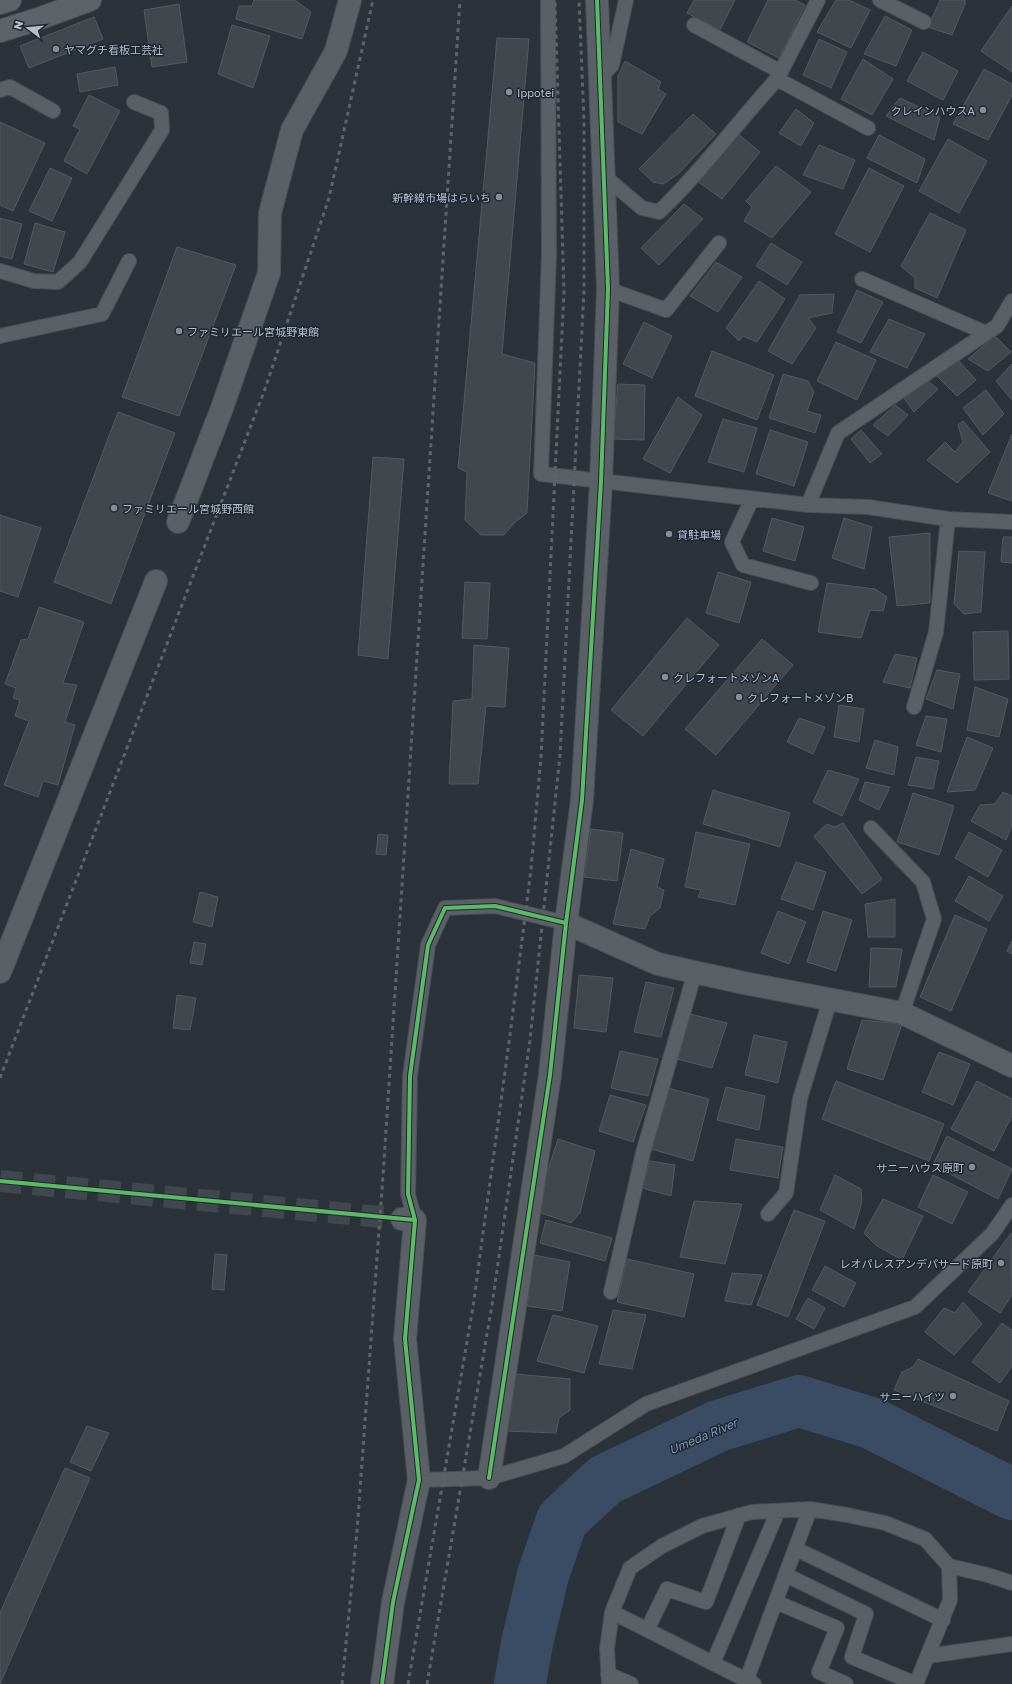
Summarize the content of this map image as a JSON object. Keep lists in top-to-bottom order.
{
  "water": ["Umeda River"],
  "places": [
    "ヤマグチ看板工芸社",
    "Ippotei",
    "クレインハウスA",
    "新幹線市場はらいち",
    "ファミリエール宮城野東館",
    "ファミリエール宮城野西館",
    "貸駐車場",
    "クレフォートメゾンA",
    "クレフォートメゾンB",
    "サニーハウス原町",
    "レオパレスアンデパサード原町",
    "サニーハイツ"
  ],
  "north": "left"
}
